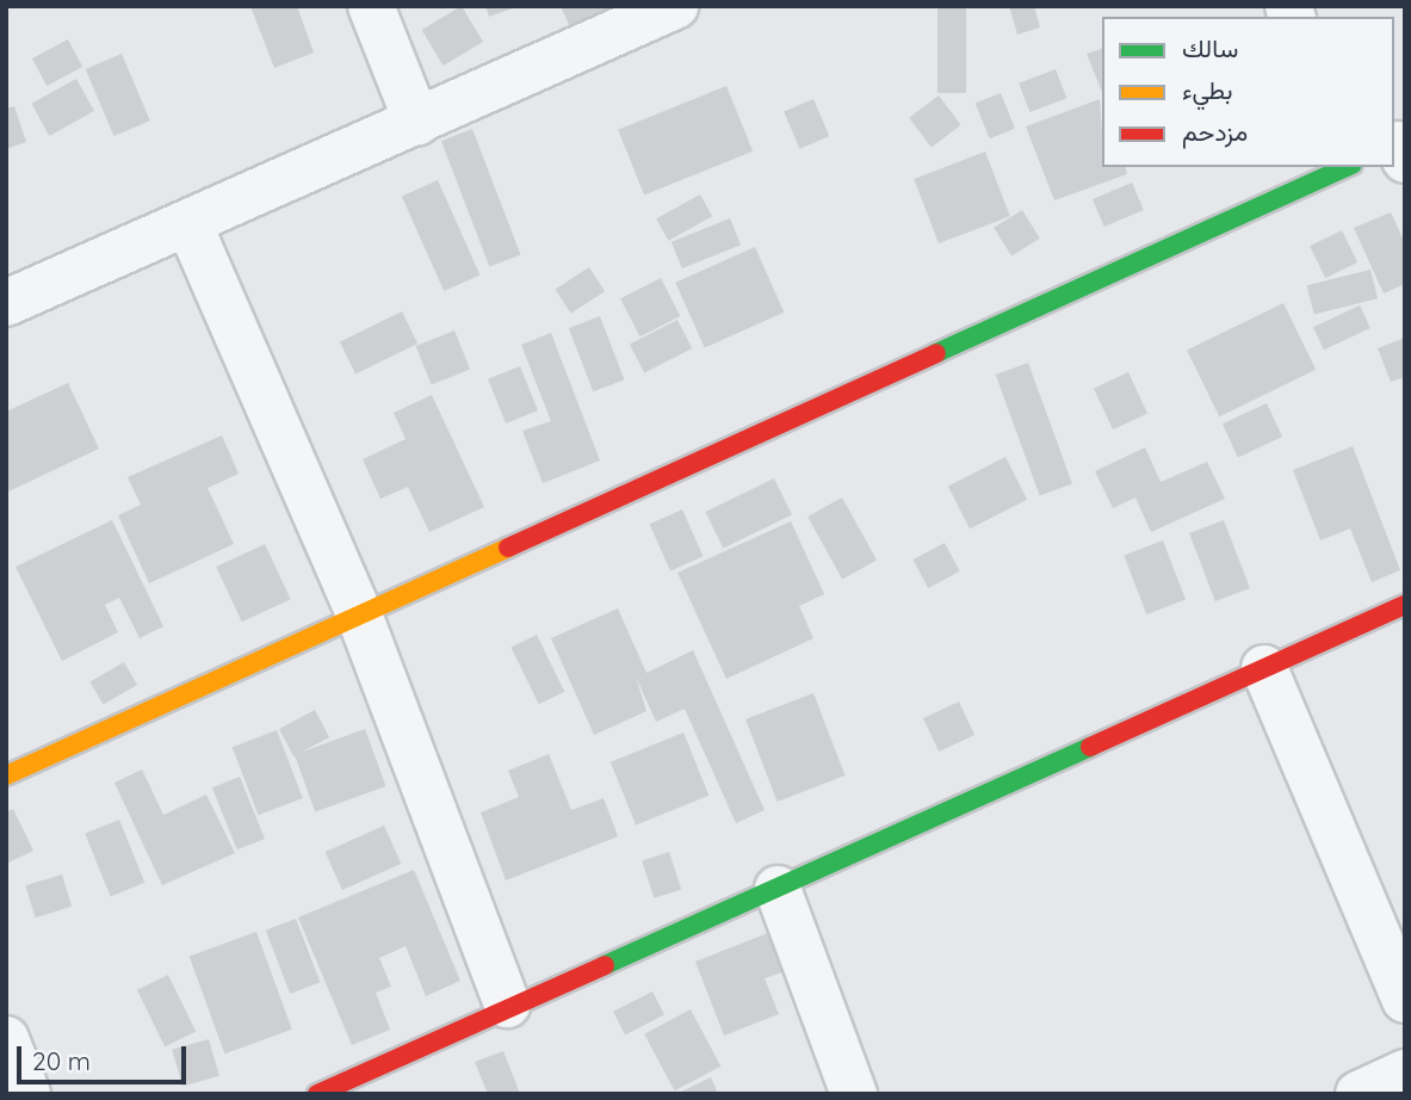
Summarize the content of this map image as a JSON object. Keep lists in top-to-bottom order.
{
  "legend": ["سالك", "بطيء", "مزدحم"],
  "scale_bar": "20 m"
}
